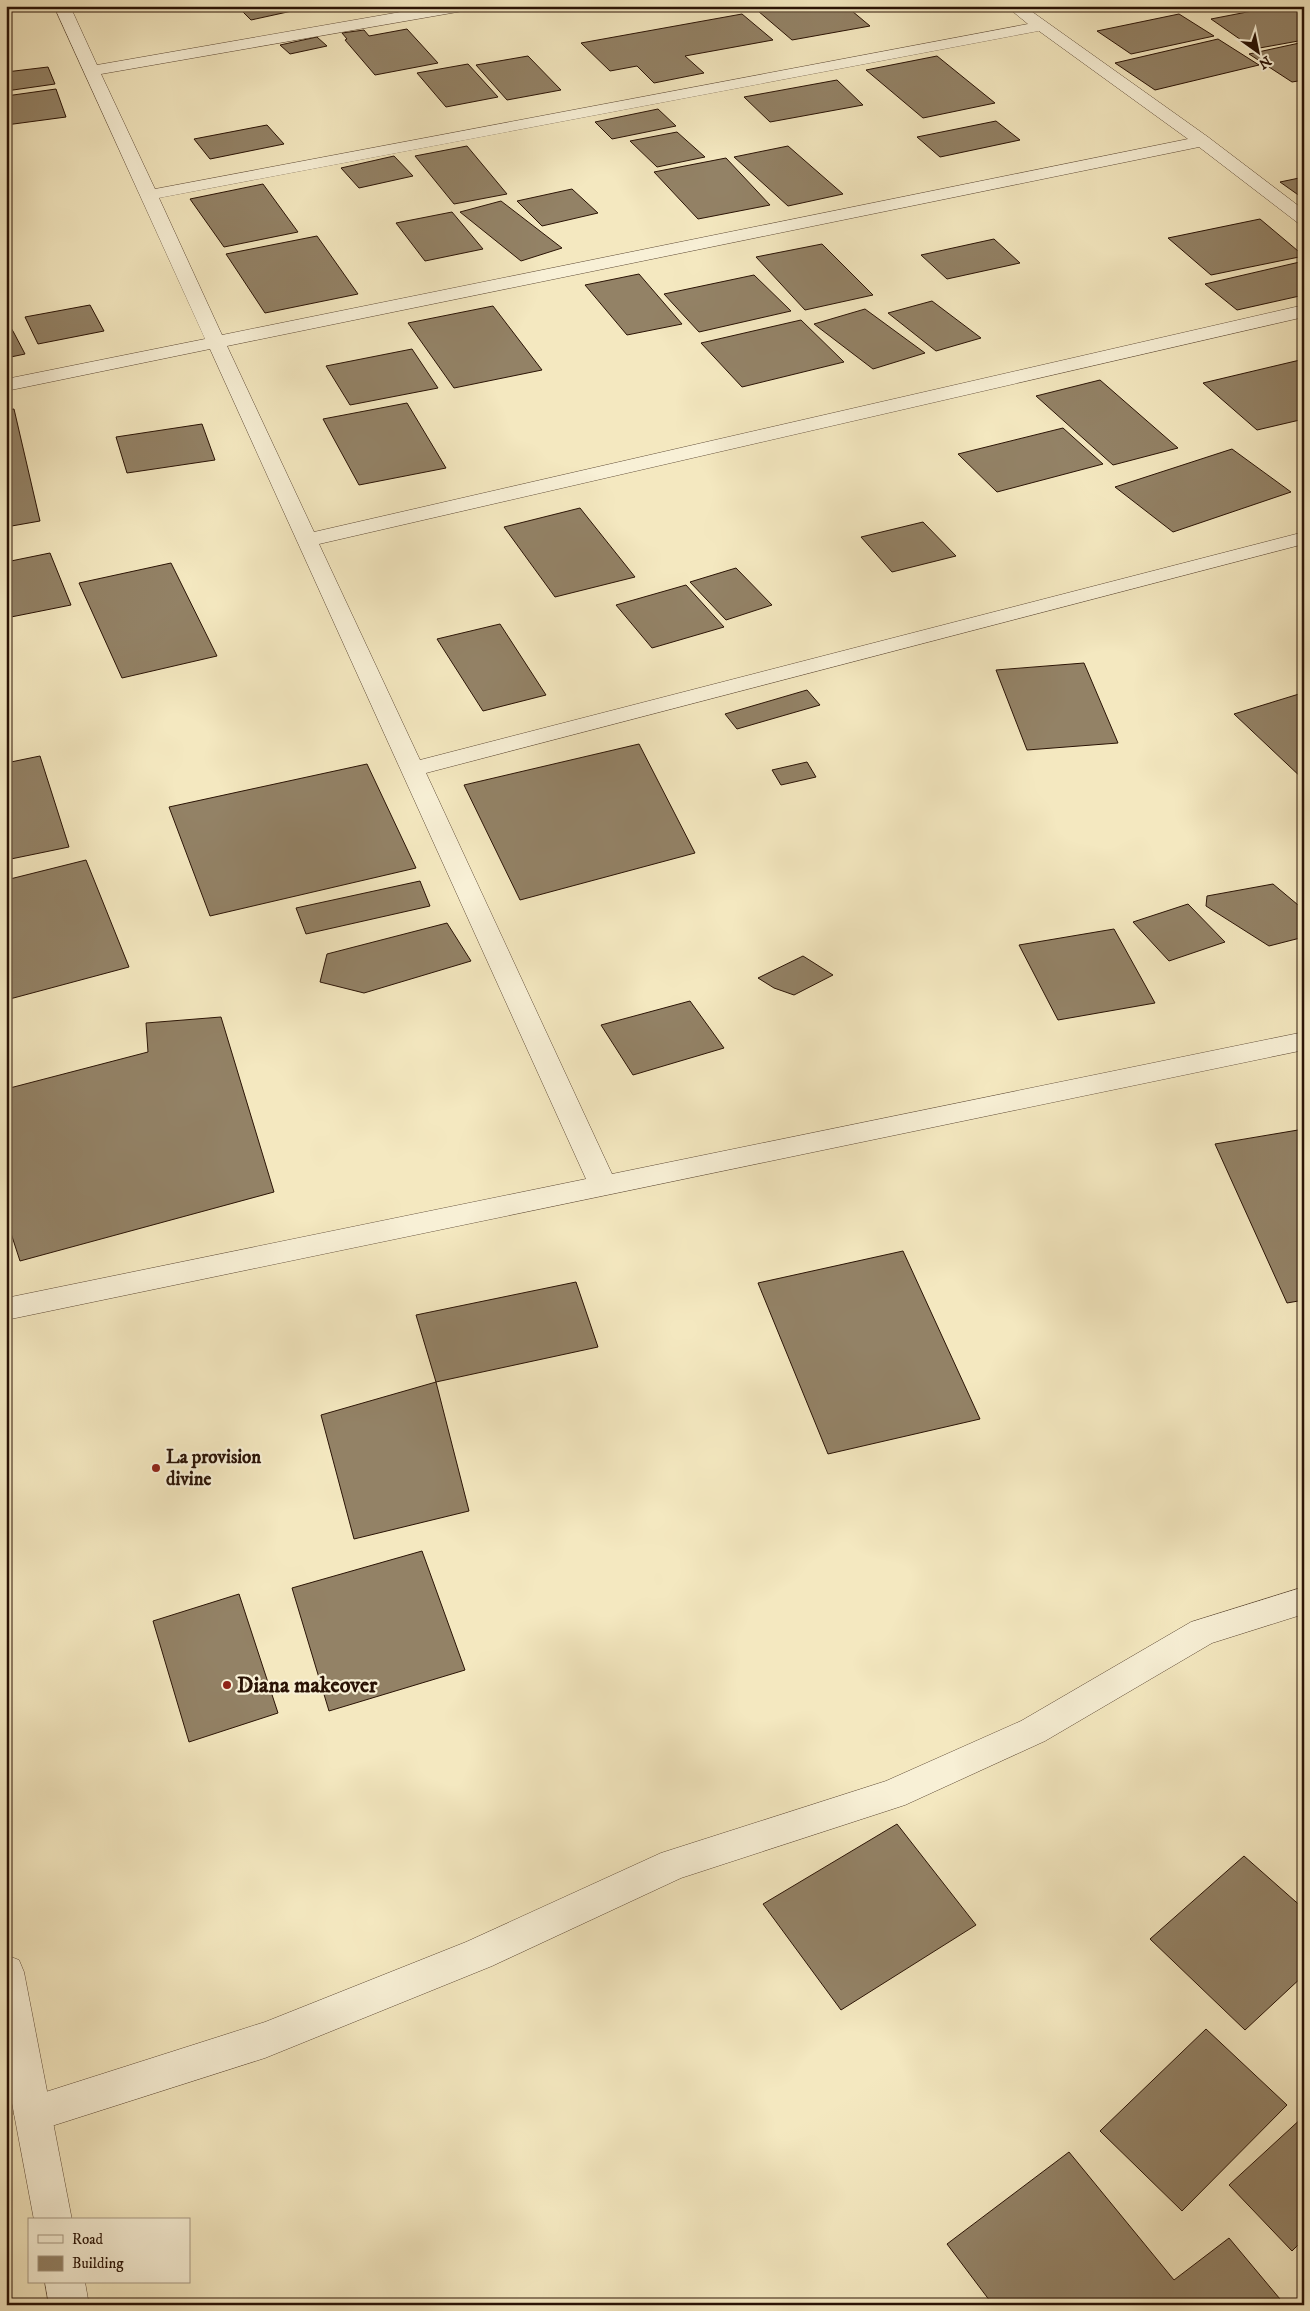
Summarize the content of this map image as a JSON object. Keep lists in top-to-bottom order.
{
  "places": ["La provision divine", "Diana makeover"],
  "legend": ["Road", "Building"],
  "north": "bottom right"
}
